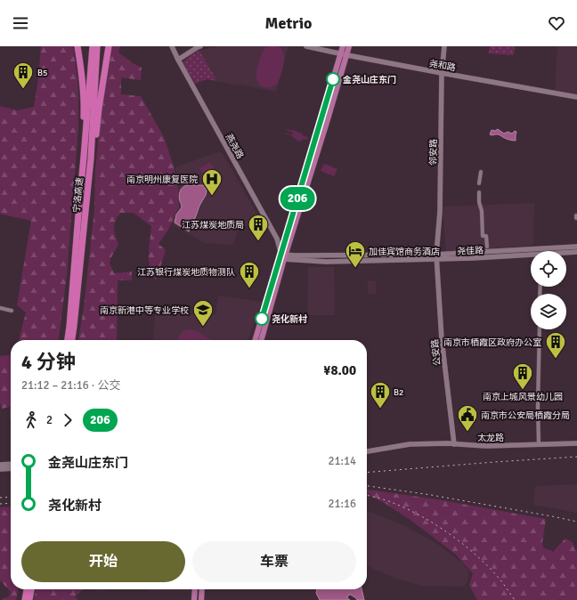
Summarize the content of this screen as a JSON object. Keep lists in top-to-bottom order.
{
  "streets": {
    "highway": ["宁洛高速"],
    "main road": [
      "尧和路",
      "燕尧路",
      "邻安路",
      "尧佳路",
      "公安路",
      "太龙路"
    ]
  },
  "crossings": [
    ["尧和路", "邻安路"],
    ["燕尧路", "尧佳路"],
    ["邻安路", "尧佳路"],
    ["邻安路", "公安路"],
    ["尧佳路", "公安路"],
    ["公安路", "太龙路"]
  ],
  "places": {
    "other": ["金尧山庄东门", "尧化新村"],
    "building": [
      "B5",
      "江苏煤炭地质局",
      "江苏银行煤炭地质物测队",
      "南京市栖霞区政府办公室",
      "南京上城风景幼儿园",
      "B2"
    ],
    "hospital": ["南京明州康复医院"],
    "hotel": ["加佳宾馆商务酒店"],
    "school or university": ["南京新港中等专业学校"],
    "public building": ["南京市公安局栖霞分局"]
  },
  "lines": ["bus line 206"],
  "page": {
    "header": "Metrio",
    "on_map": "206",
    "heading": ["4 分钟", "21:12 – 21:16 · 公交", "¥8.00"],
    "legs": ["2", "206"],
    "list": [
      {
        "name": "金尧山庄东门",
        "value": "21:14"
      },
      {
        "name": "尧化新村",
        "value": "21:16"
      }
    ],
    "buttons": ["开始", "车票"]
  }
}
